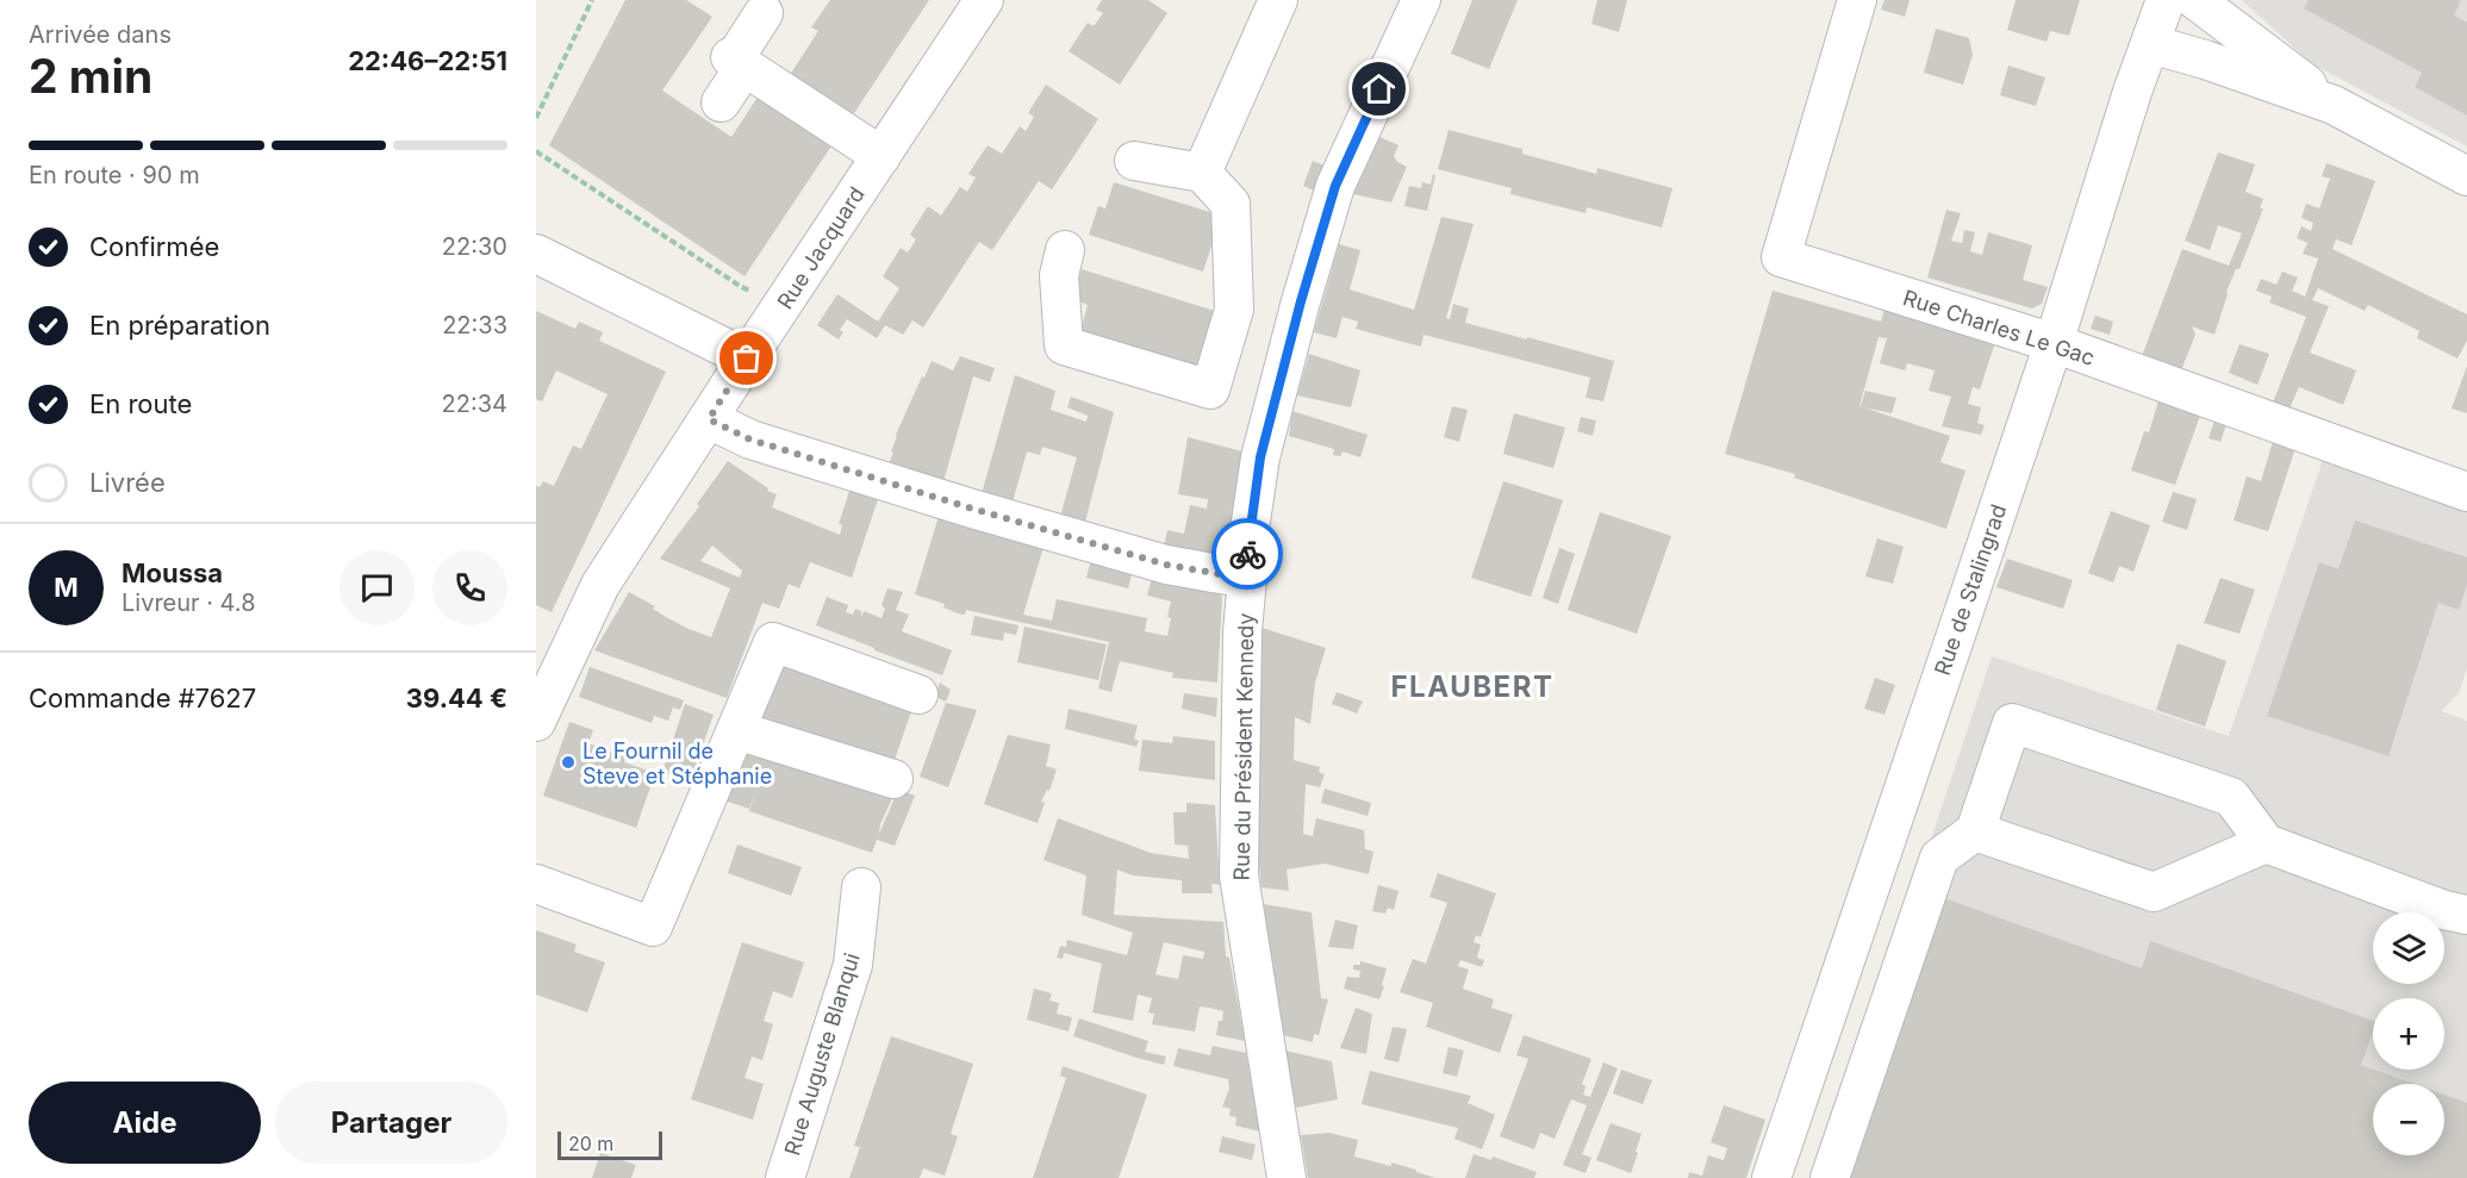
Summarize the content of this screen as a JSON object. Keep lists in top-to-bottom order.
{
  "streets": {
    "street": [
      "Rue Jacquard",
      "Rue Charles Le Gac",
      "Rue de Stalingrad",
      "Rue du Président Kennedy",
      "Rue Auguste Blanqui"
    ]
  },
  "crossings": [
    ["Rue Charles Le Gac", "Rue de Stalingrad"]
  ],
  "districts": ["FLAUBERT"],
  "places": ["Le Fournil de Steve et Stéphanie"],
  "scale_bar": "20 m",
  "page": {
    "heading": ["2 min", "Arrivée dans", "22:46–22:51"],
    "panel": [
      "Moussa",
      "Livreur · 4.8",
      "Commande #7627",
      "39.44 €"
    ],
    "bar": "En route · 90 m",
    "list": [
      ["Confirmée", "22:30"],
      ["En préparation", "22:33"],
      ["En route", "22:34"],
      "Livrée"
    ],
    "round": "M",
    "map_buttons": ["+", "−"],
    "buttons": ["Aide", "Partager"],
    "scale": "20 m"
  }
}
